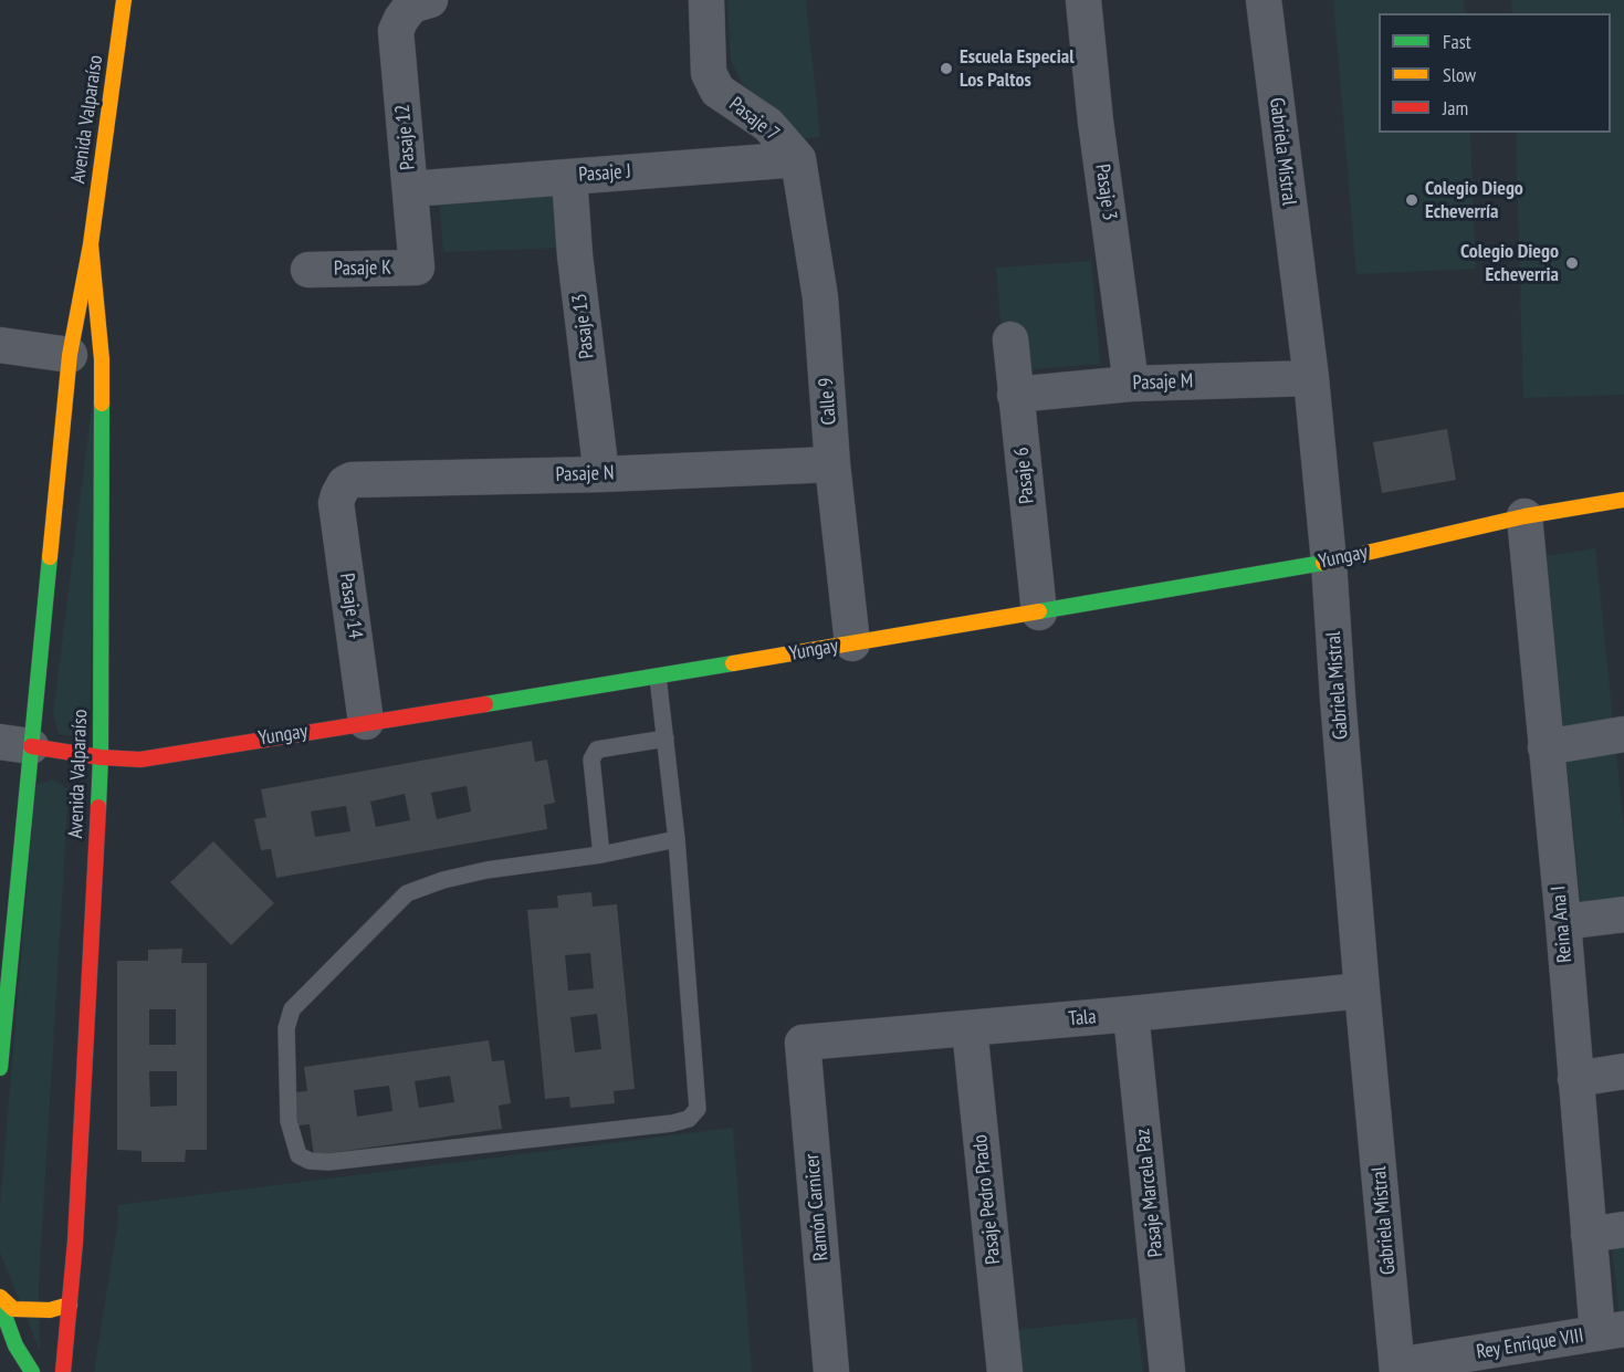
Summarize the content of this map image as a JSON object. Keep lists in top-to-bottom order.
{
  "streets": {
    "main road": ["Avenida Valparaíso", "Yungay"],
    "street": [
      "Pasaje 7",
      "Pasaje 12",
      "Gabriela Mistral",
      "Pasaje J",
      "Pasaje 3",
      "Pasaje K",
      "Pasaje 13",
      "Pasaje M",
      "Calle 9",
      "Pasaje N",
      "Pasaje 6",
      "Pasaje 14",
      "Reina Ana I",
      "Tala",
      "Pasaje Marcela Paz",
      "Pasaje Pedro Prado",
      "Ramón Carnicer",
      "Rey Enrique VIII"
    ]
  },
  "crossings": [
    ["Avenida Valparaíso", "Yungay"],
    ["Pasaje 7", "Pasaje J"],
    ["Pasaje 7", "Calle 9"],
    ["Pasaje 12", "Pasaje J"],
    ["Pasaje 12", "Pasaje K"],
    ["Gabriela Mistral", "Pasaje M"],
    ["Gabriela Mistral", "Yungay"],
    ["Gabriela Mistral", "Tala"],
    ["Gabriela Mistral", "Rey Enrique VIII"],
    ["Pasaje J", "Pasaje 13"],
    ["Pasaje J", "Calle 9"],
    ["Pasaje 3", "Pasaje M"],
    ["Pasaje 13", "Pasaje N"],
    ["Pasaje M", "Pasaje 6"],
    ["Calle 9", "Pasaje N"],
    ["Calle 9", "Yungay"],
    ["Pasaje N", "Pasaje 14"],
    ["Pasaje 6", "Yungay"],
    ["Yungay", "Pasaje 14"],
    ["Yungay", "Reina Ana I"],
    ["Reina Ana I", "Rey Enrique VIII"],
    ["Tala", "Pasaje Marcela Paz"],
    ["Tala", "Pasaje Pedro Prado"],
    ["Tala", "Ramón Carnicer"]
  ],
  "places": ["Escuela Especial Los Paltos", "Colegio Diego Echeverría", "Colegio Diego Echeverria"],
  "legend": ["Fast", "Slow", "Jam"]
}
